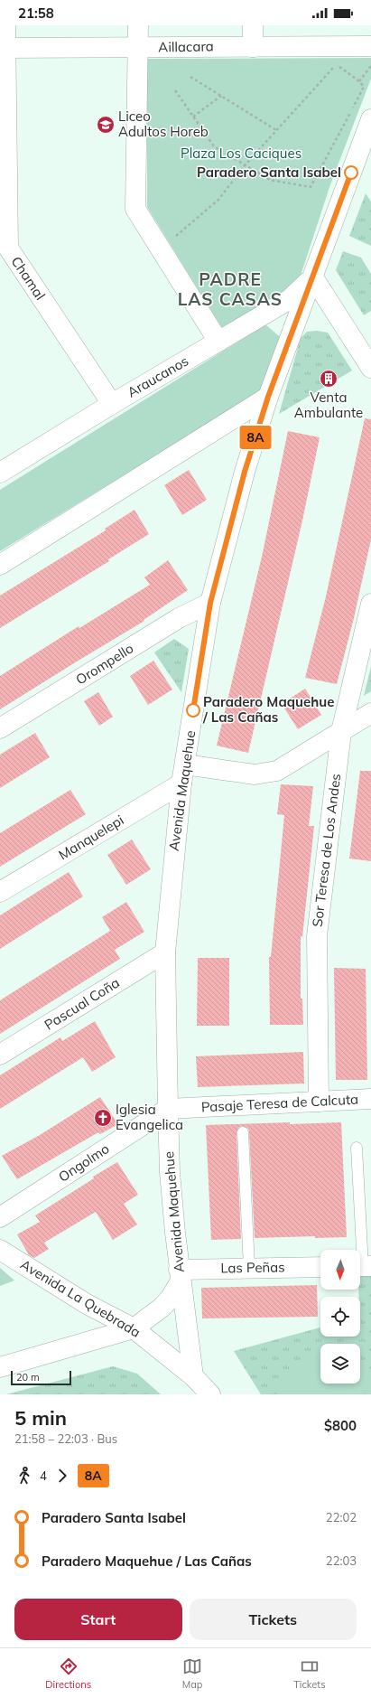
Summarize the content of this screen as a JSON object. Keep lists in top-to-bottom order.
{
  "streets": {
    "street": [
      "Aillacara",
      "Chamal",
      "Araucanos",
      "Orompello",
      "Avenida Maquehue",
      "Manquelepi",
      "Sor Teresa de Los Andes",
      "Pascual Coña",
      "Pasaje Teresa de Calcuta",
      "Ongolmo",
      "Las Peñas",
      "Avenida La Quebrada"
    ]
  },
  "crossings": [
    ["Aillacara", "Chamal"],
    ["Chamal", "Araucanos"],
    ["Araucanos", "Avenida Maquehue"],
    ["Orompello", "Avenida Maquehue"],
    ["Avenida Maquehue", "Manquelepi"],
    ["Avenida Maquehue", "Pascual Coña"],
    ["Avenida Maquehue", "Pasaje Teresa de Calcuta"],
    ["Avenida Maquehue", "Ongolmo"],
    ["Avenida Maquehue", "Las Peñas"],
    ["Avenida Maquehue", "Avenida La Quebrada"],
    ["Sor Teresa de Los Andes", "Pasaje Teresa de Calcuta"],
    ["Pasaje Teresa de Calcuta", "Ongolmo"]
  ],
  "districts": ["PADRE LAS CASAS"],
  "parks": ["Plaza Los Caciques"],
  "places": {
    "school or university": ["Liceo Adultos Horeb"],
    "other": ["Paradero Santa Isabel", "Paradero Maquehue / Las Cañas"],
    "building": ["Venta Ambulante"],
    "church": ["Iglesia Evangelica"]
  },
  "lines": ["bus line 8A"],
  "scale_bar": "20 m",
  "north": "bottom",
  "page": {
    "status": "21:58",
    "on_map": "8A",
    "scale": "20 m",
    "heading": ["5 min", "21:58 – 22:03 · Bus", "$800"],
    "legs": ["4", "8A"],
    "list": [
      {
        "name": "Paradero Santa Isabel",
        "value": "22:02"
      },
      {
        "name": "Paradero Maquehue / Las Cañas",
        "value": "22:03"
      }
    ],
    "buttons": ["Start", "Tickets"],
    "tabs": ["Directions", "Map", "Tickets"]
  }
}
